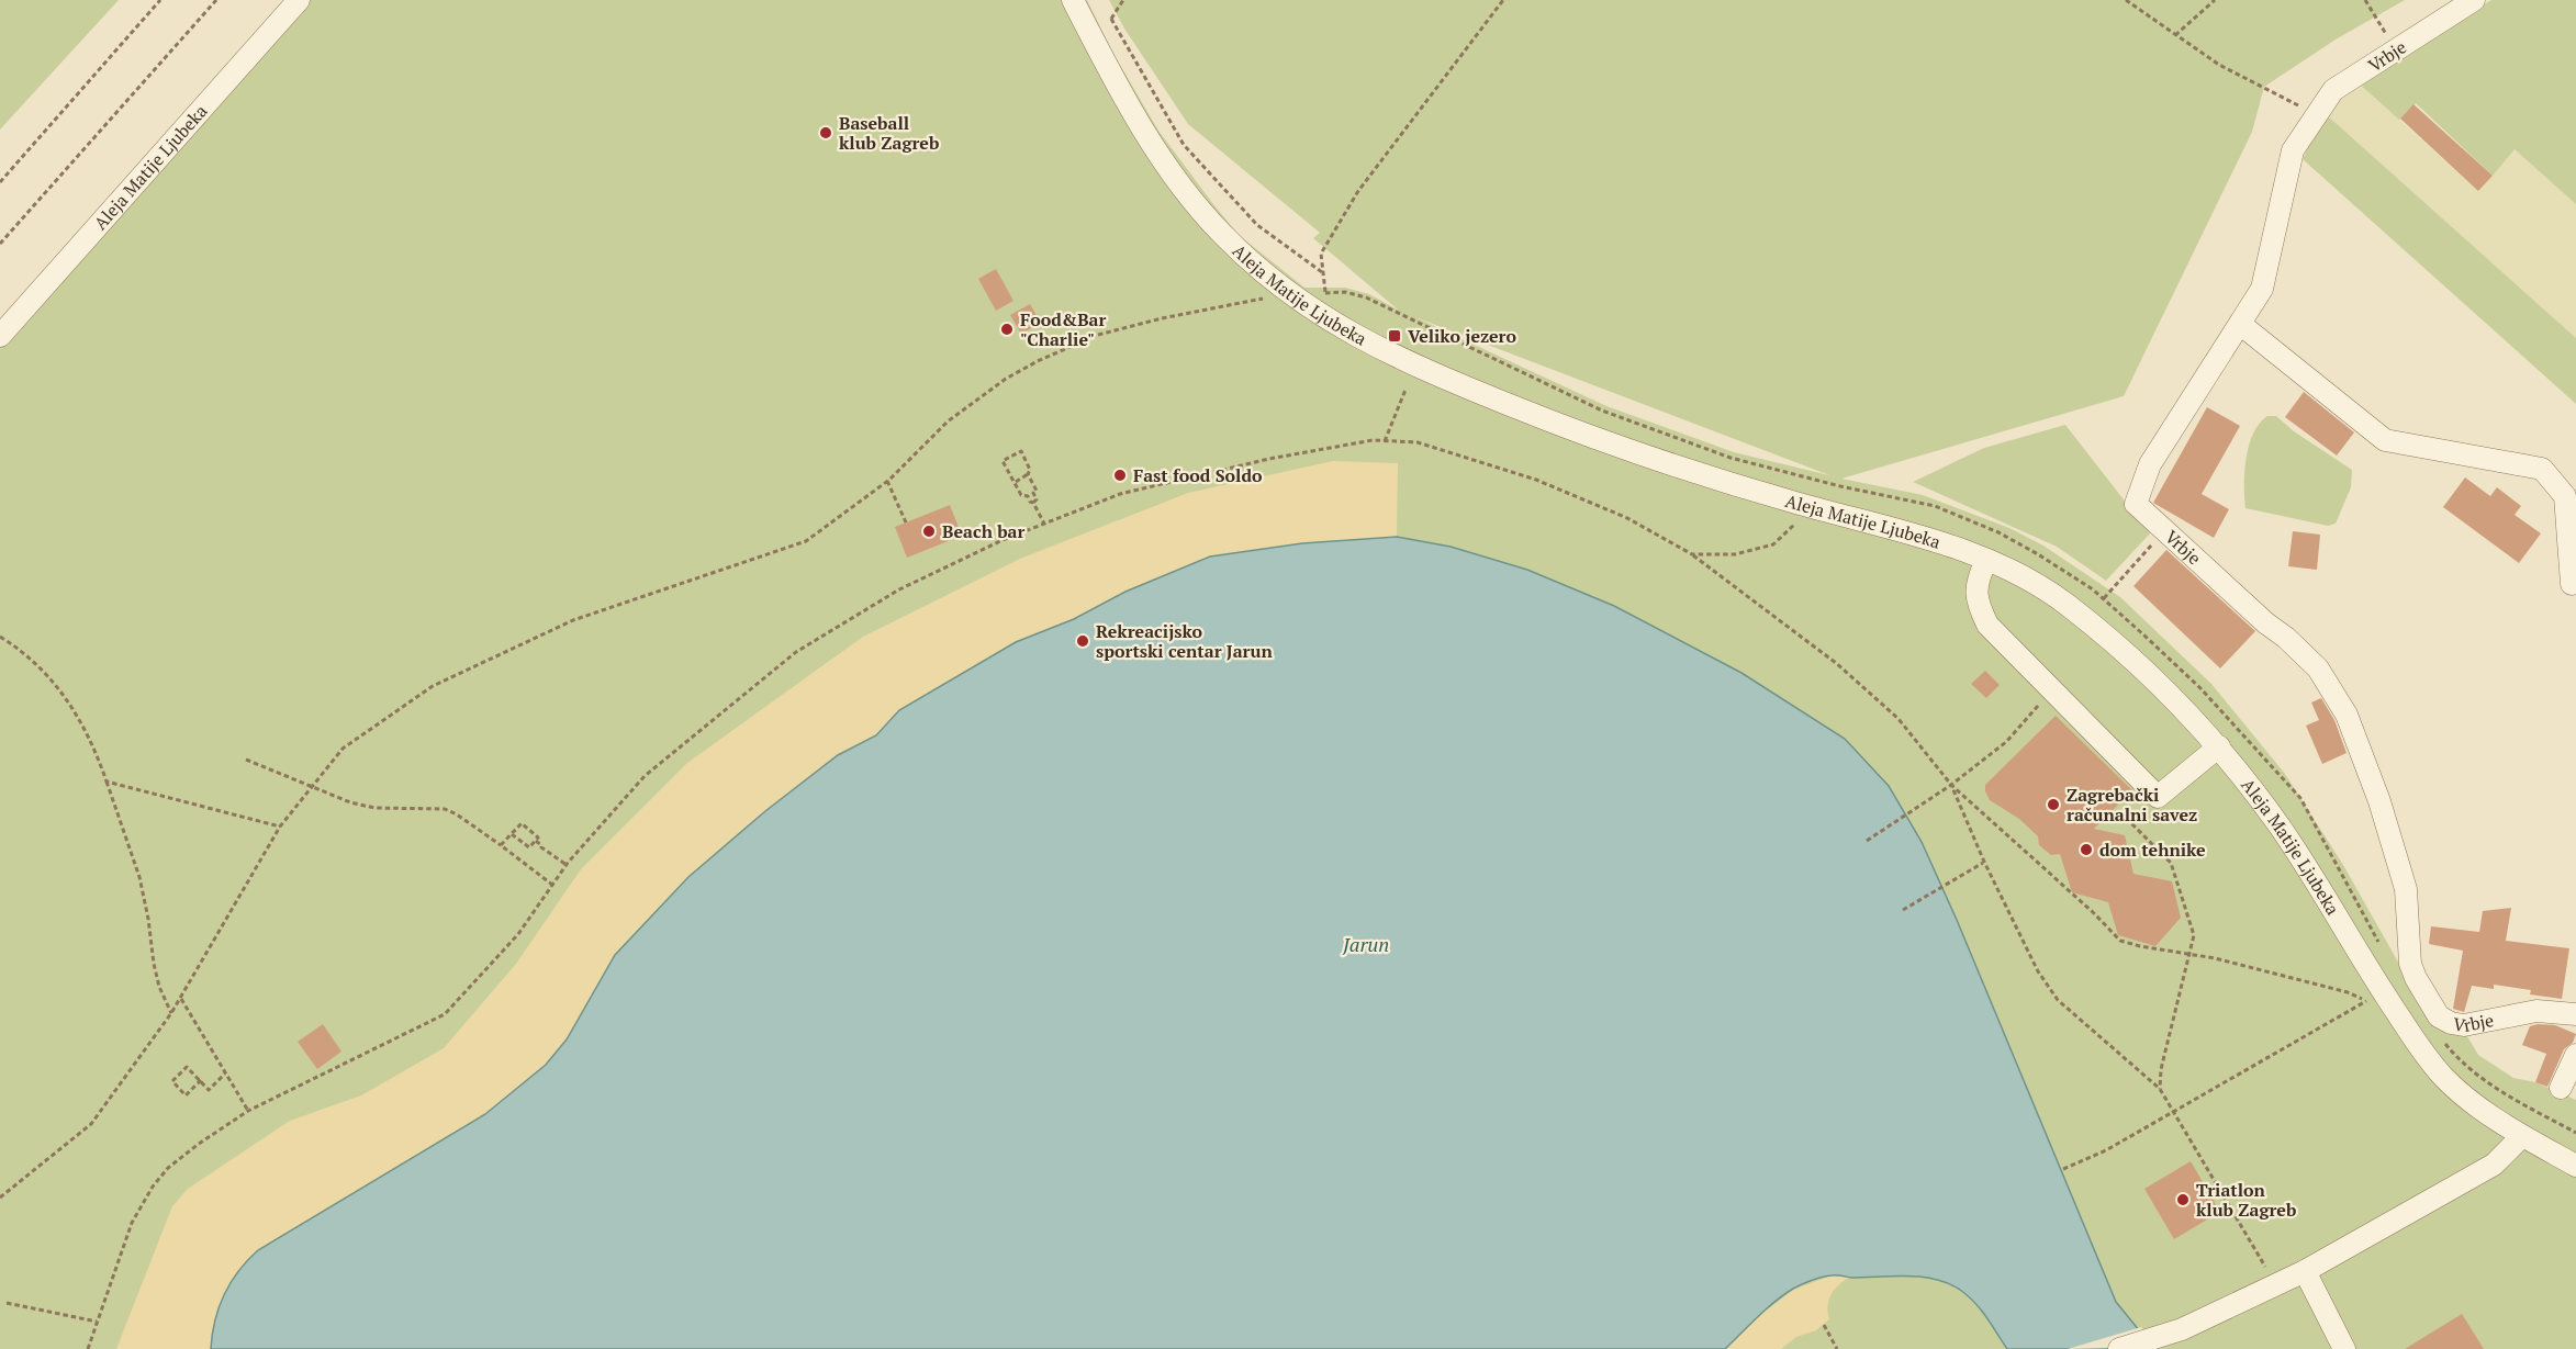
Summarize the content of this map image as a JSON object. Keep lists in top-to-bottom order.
{
  "streets": {
    "street": ["Vrbje", "Aleja Matije Ljubeka"]
  },
  "water": ["Jarun"],
  "places": {
    "other": [
      "Baseball klub Zagreb",
      "Food&Bar \"Charlie\"",
      "Fast food Soldo",
      "Beach bar",
      "Rekreacijsko sportski centar Jarun",
      "Zagrebački računalni savez",
      "dom tehnike",
      "Triatlon klub Zagreb"
    ],
    "transit": ["Veliko jezero"]
  }
}
